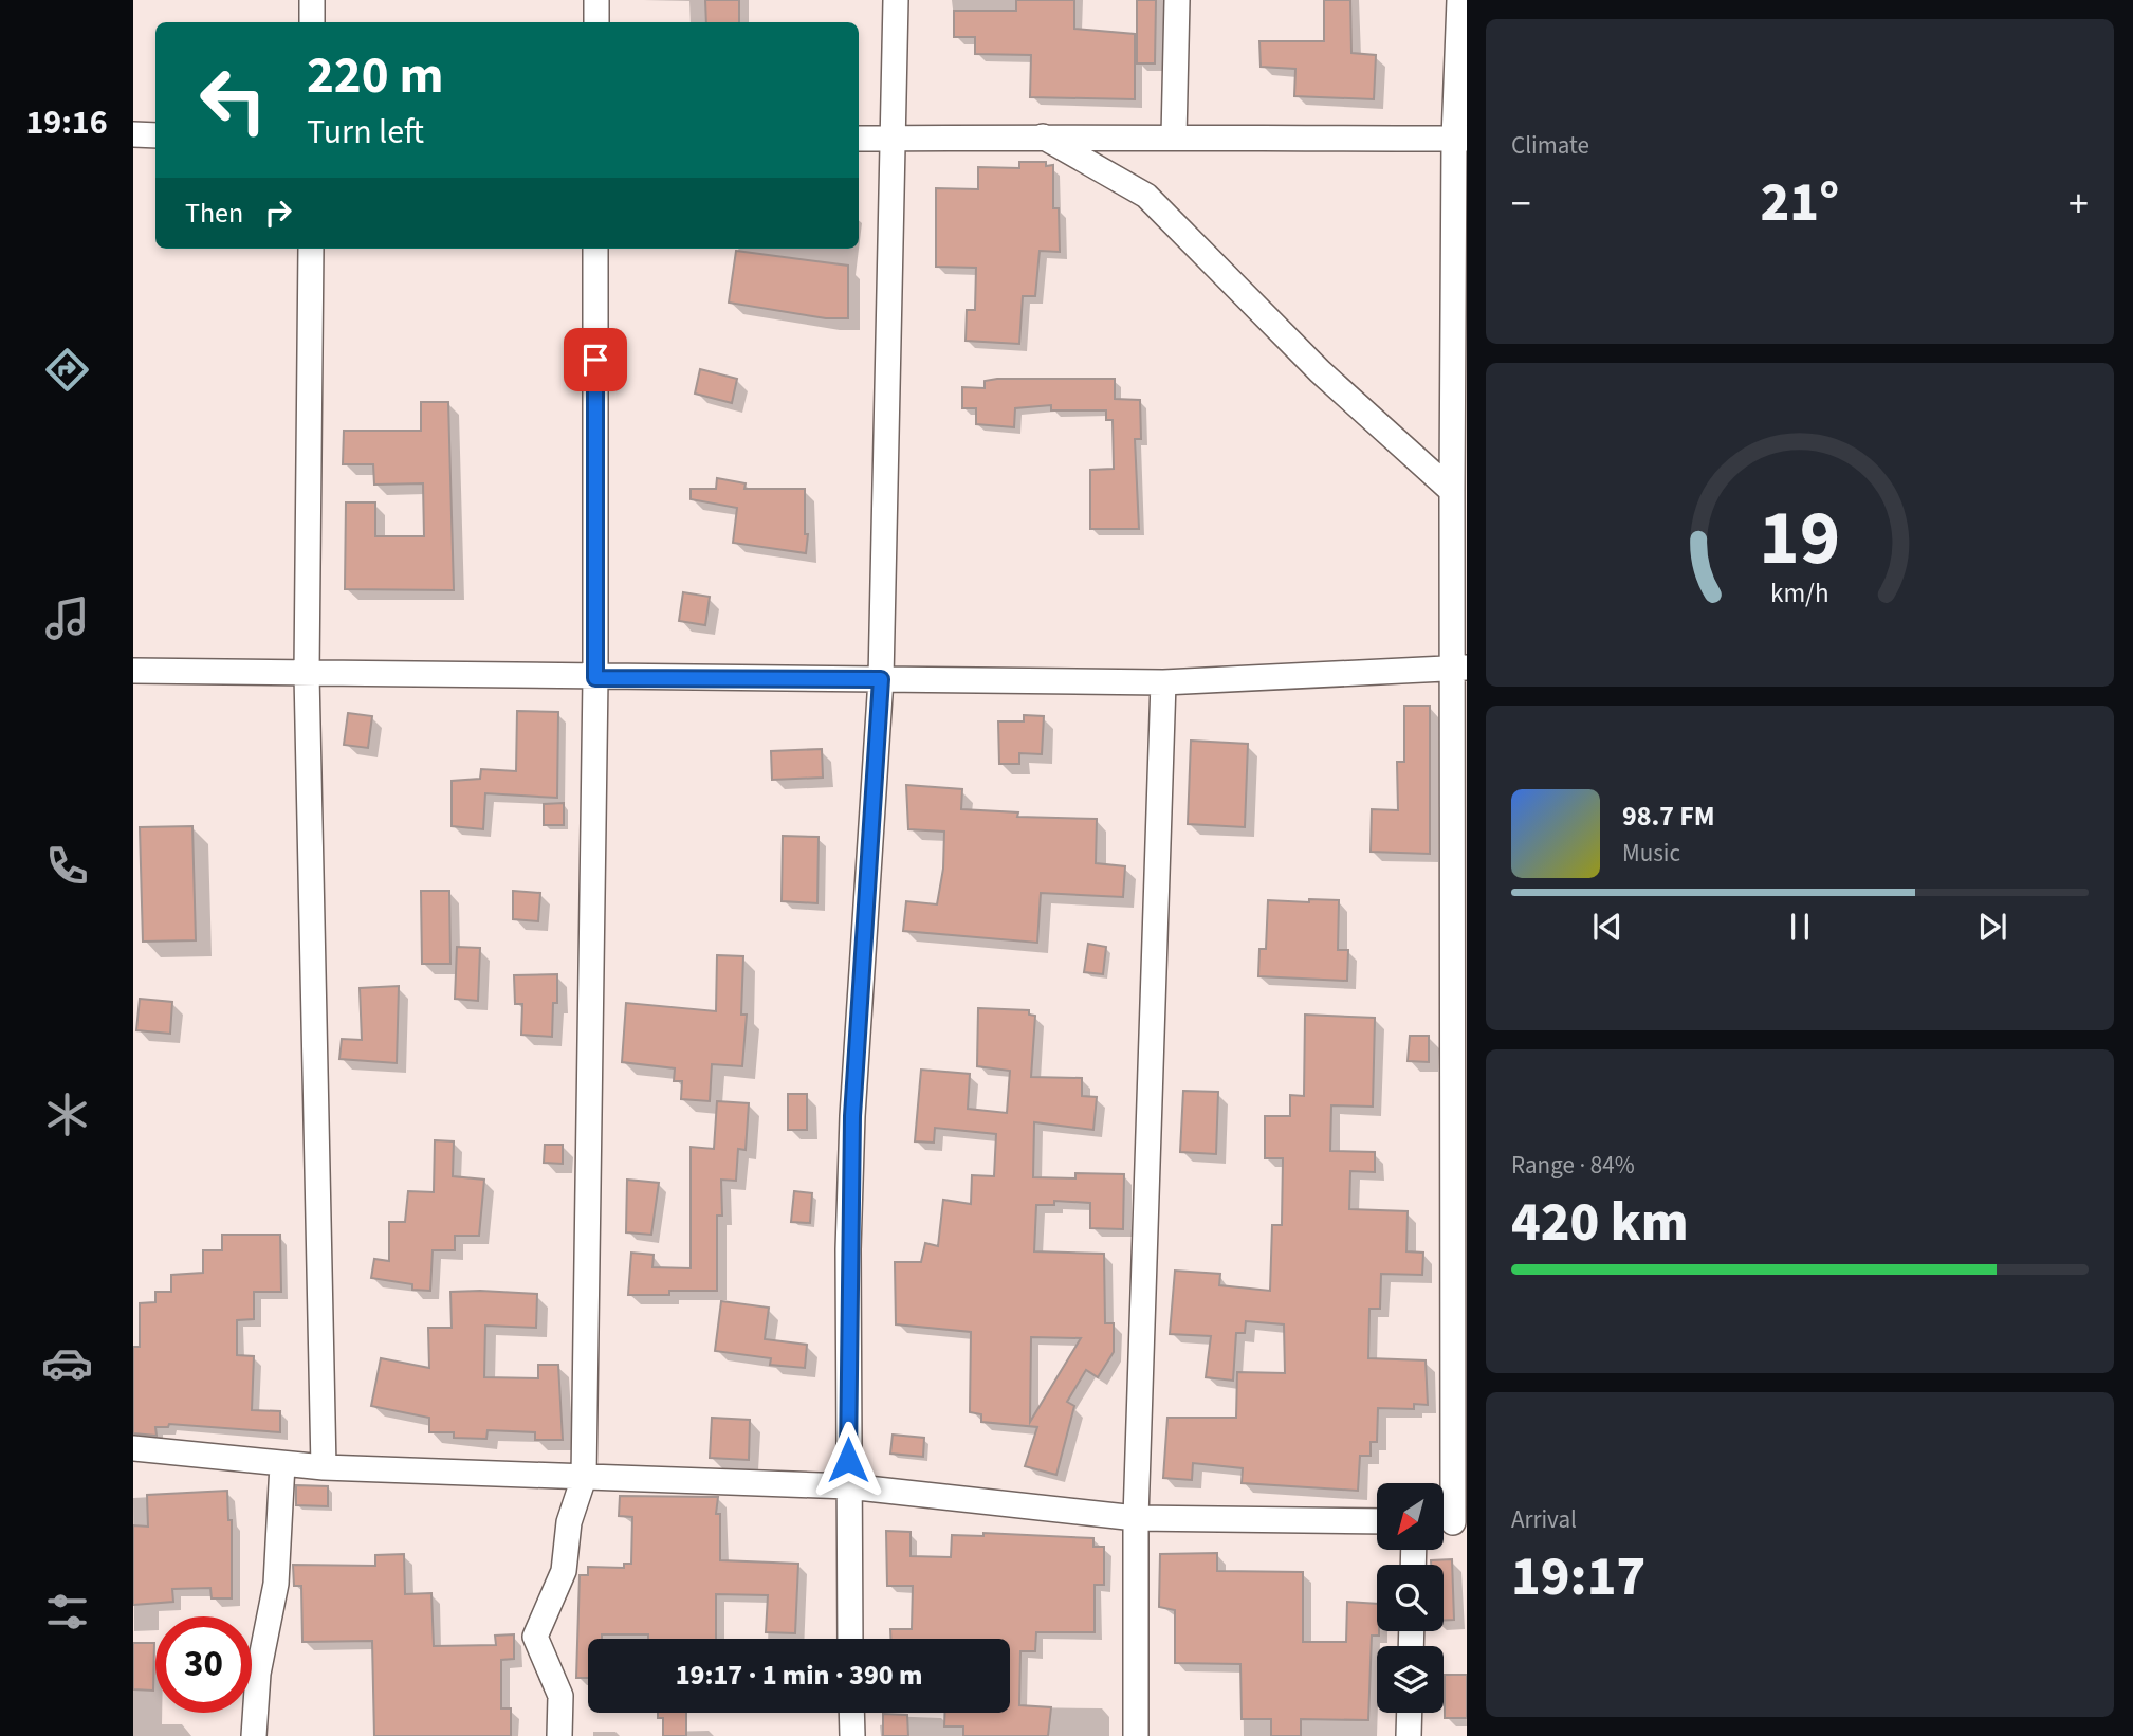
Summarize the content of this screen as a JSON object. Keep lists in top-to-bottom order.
{
  "north": "bottom left",
  "page": {
    "tabs": "19:16",
    "tile": [
      "Climate",
      ["Range · 84%", "420 km"],
      ["Arrival", "19:17"]
    ],
    "turn": ["220 m", "Turn left"],
    "heat": ["−", "21°", "+"],
    "then": "Then",
    "song": ["98.7 FM", "Music"],
    "limit": "30",
    "trip": "19:17 · 1 min · 390 m",
    "gauge": ["19", "km/h"]
  }
}
